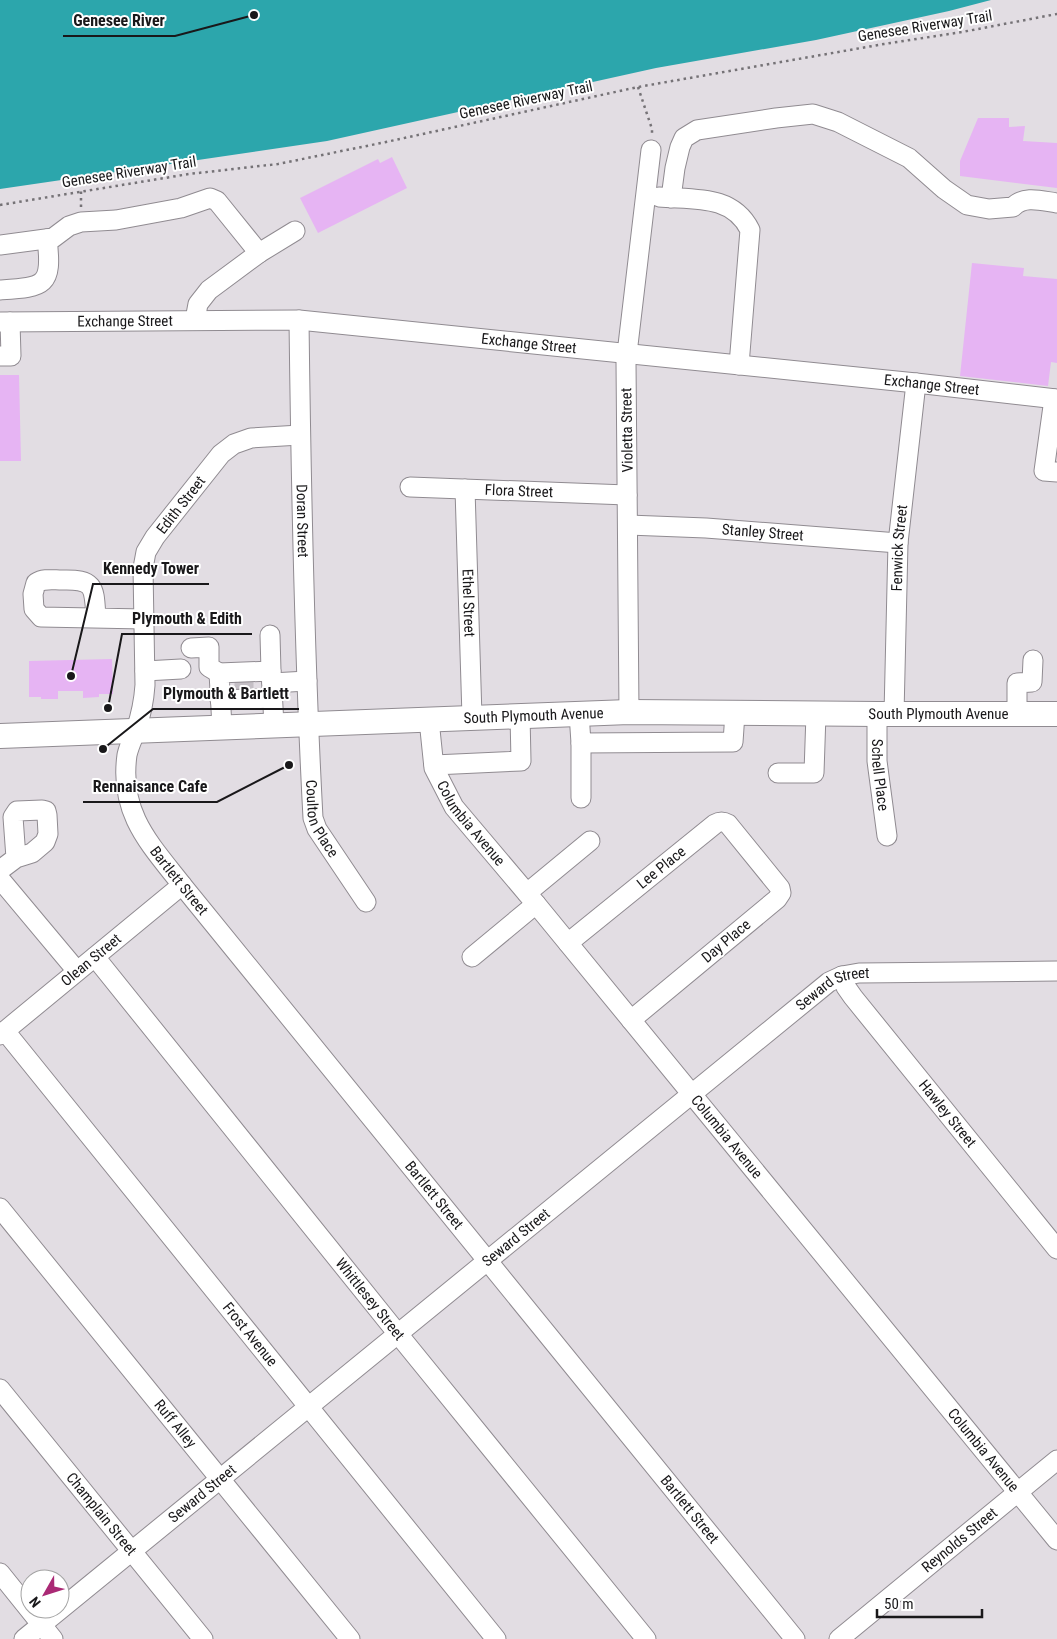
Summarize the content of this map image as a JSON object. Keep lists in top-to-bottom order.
{
  "streets": {
    "main road": ["South Plymouth Avenue"],
    "street": [
      "Exchange Street",
      "Violetta Street",
      "Flora Street",
      "Edith Street",
      "Doran Street",
      "Stanley Street",
      "Fenwick Street",
      "Ethel Street",
      "Schell Place",
      "Coulton Place",
      "Columbia Avenue",
      "Lee Place",
      "Bartlett Street",
      "Day Place",
      "Olean Street",
      "Seward Street",
      "Hawley Street",
      "Whittlesey Street",
      "Frost Avenue",
      "Ruff Alley",
      "Champlain Street",
      "Reynolds Street"
    ],
    "path": ["Genesee Riverway Trail"]
  },
  "crossings": [
    ["Exchange Street", "Violetta Street"],
    ["Exchange Street", "Doran Street"],
    ["Exchange Street", "Fenwick Street"],
    ["Violetta Street", "Flora Street"],
    ["Violetta Street", "Stanley Street"],
    ["Violetta Street", "South Plymouth Avenue"],
    ["Flora Street", "Ethel Street"],
    ["Edith Street", "Doran Street"],
    ["Edith Street", "South Plymouth Avenue"],
    ["Edith Street", "Bartlett Street"],
    ["Doran Street", "South Plymouth Avenue"],
    ["Doran Street", "Coulton Place"],
    ["Stanley Street", "Fenwick Street"],
    ["Fenwick Street", "South Plymouth Avenue"],
    ["Fenwick Street", "Schell Place"],
    ["Ethel Street", "South Plymouth Avenue"],
    ["South Plymouth Avenue", "Schell Place"],
    ["South Plymouth Avenue", "Coulton Place"],
    ["South Plymouth Avenue", "Columbia Avenue"],
    ["South Plymouth Avenue", "Bartlett Street"],
    ["Columbia Avenue", "Lee Place"],
    ["Columbia Avenue", "Day Place"],
    ["Columbia Avenue", "Seward Street"],
    ["Columbia Avenue", "Reynolds Street"],
    ["Lee Place", "Day Place"],
    ["Bartlett Street", "Olean Street"],
    ["Bartlett Street", "Seward Street"],
    ["Olean Street", "Whittlesey Street"],
    ["Olean Street", "Frost Avenue"],
    ["Seward Street", "Hawley Street"],
    ["Seward Street", "Whittlesey Street"],
    ["Seward Street", "Frost Avenue"],
    ["Seward Street", "Ruff Alley"],
    ["Seward Street", "Champlain Street"]
  ],
  "places": [
    "Genesee River",
    "Kennedy Tower",
    "Plymouth & Edith",
    "Plymouth & Bartlett",
    "Rennaisance Cafe"
  ],
  "scale_bar": "50 m",
  "north": "bottom left"
}
